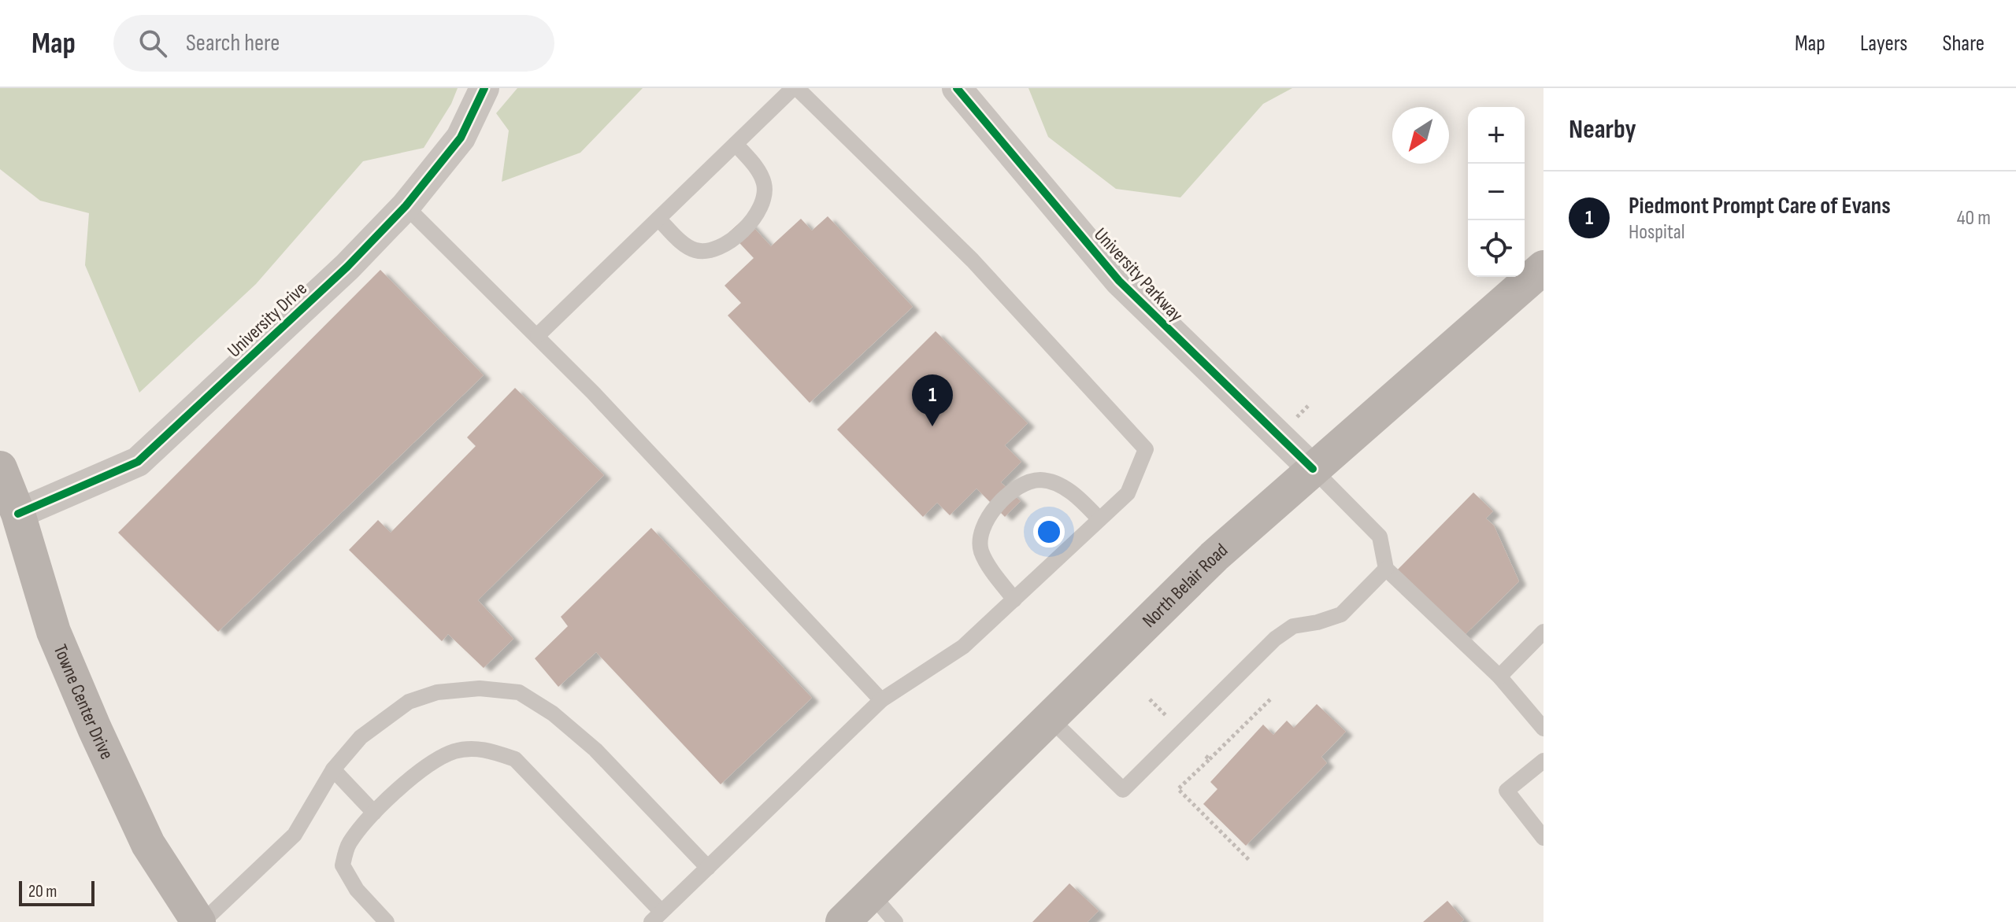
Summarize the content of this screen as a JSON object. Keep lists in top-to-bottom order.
{
  "streets": {
    "main road": ["North Belair Road", "Towne Center Drive"],
    "street": ["University Parkway", "University Drive"]
  },
  "crossings": [
    ["University Parkway", "North Belair Road"],
    ["University Drive", "Towne Center Drive"]
  ],
  "scale_bar": "20 m",
  "north": "bottom left",
  "page": {
    "header": "Map",
    "search": "Search here",
    "nav": ["Map", "Layers", "Share"],
    "heading": "Nearby",
    "map_buttons": ["+", "−"],
    "list": [
      {
        "mark": "1",
        "name": "Piedmont Prompt Care of Evans",
        "note": "Hospital",
        "value": "40 m"
      }
    ],
    "pins": "1",
    "scale": "20 m"
  }
}
